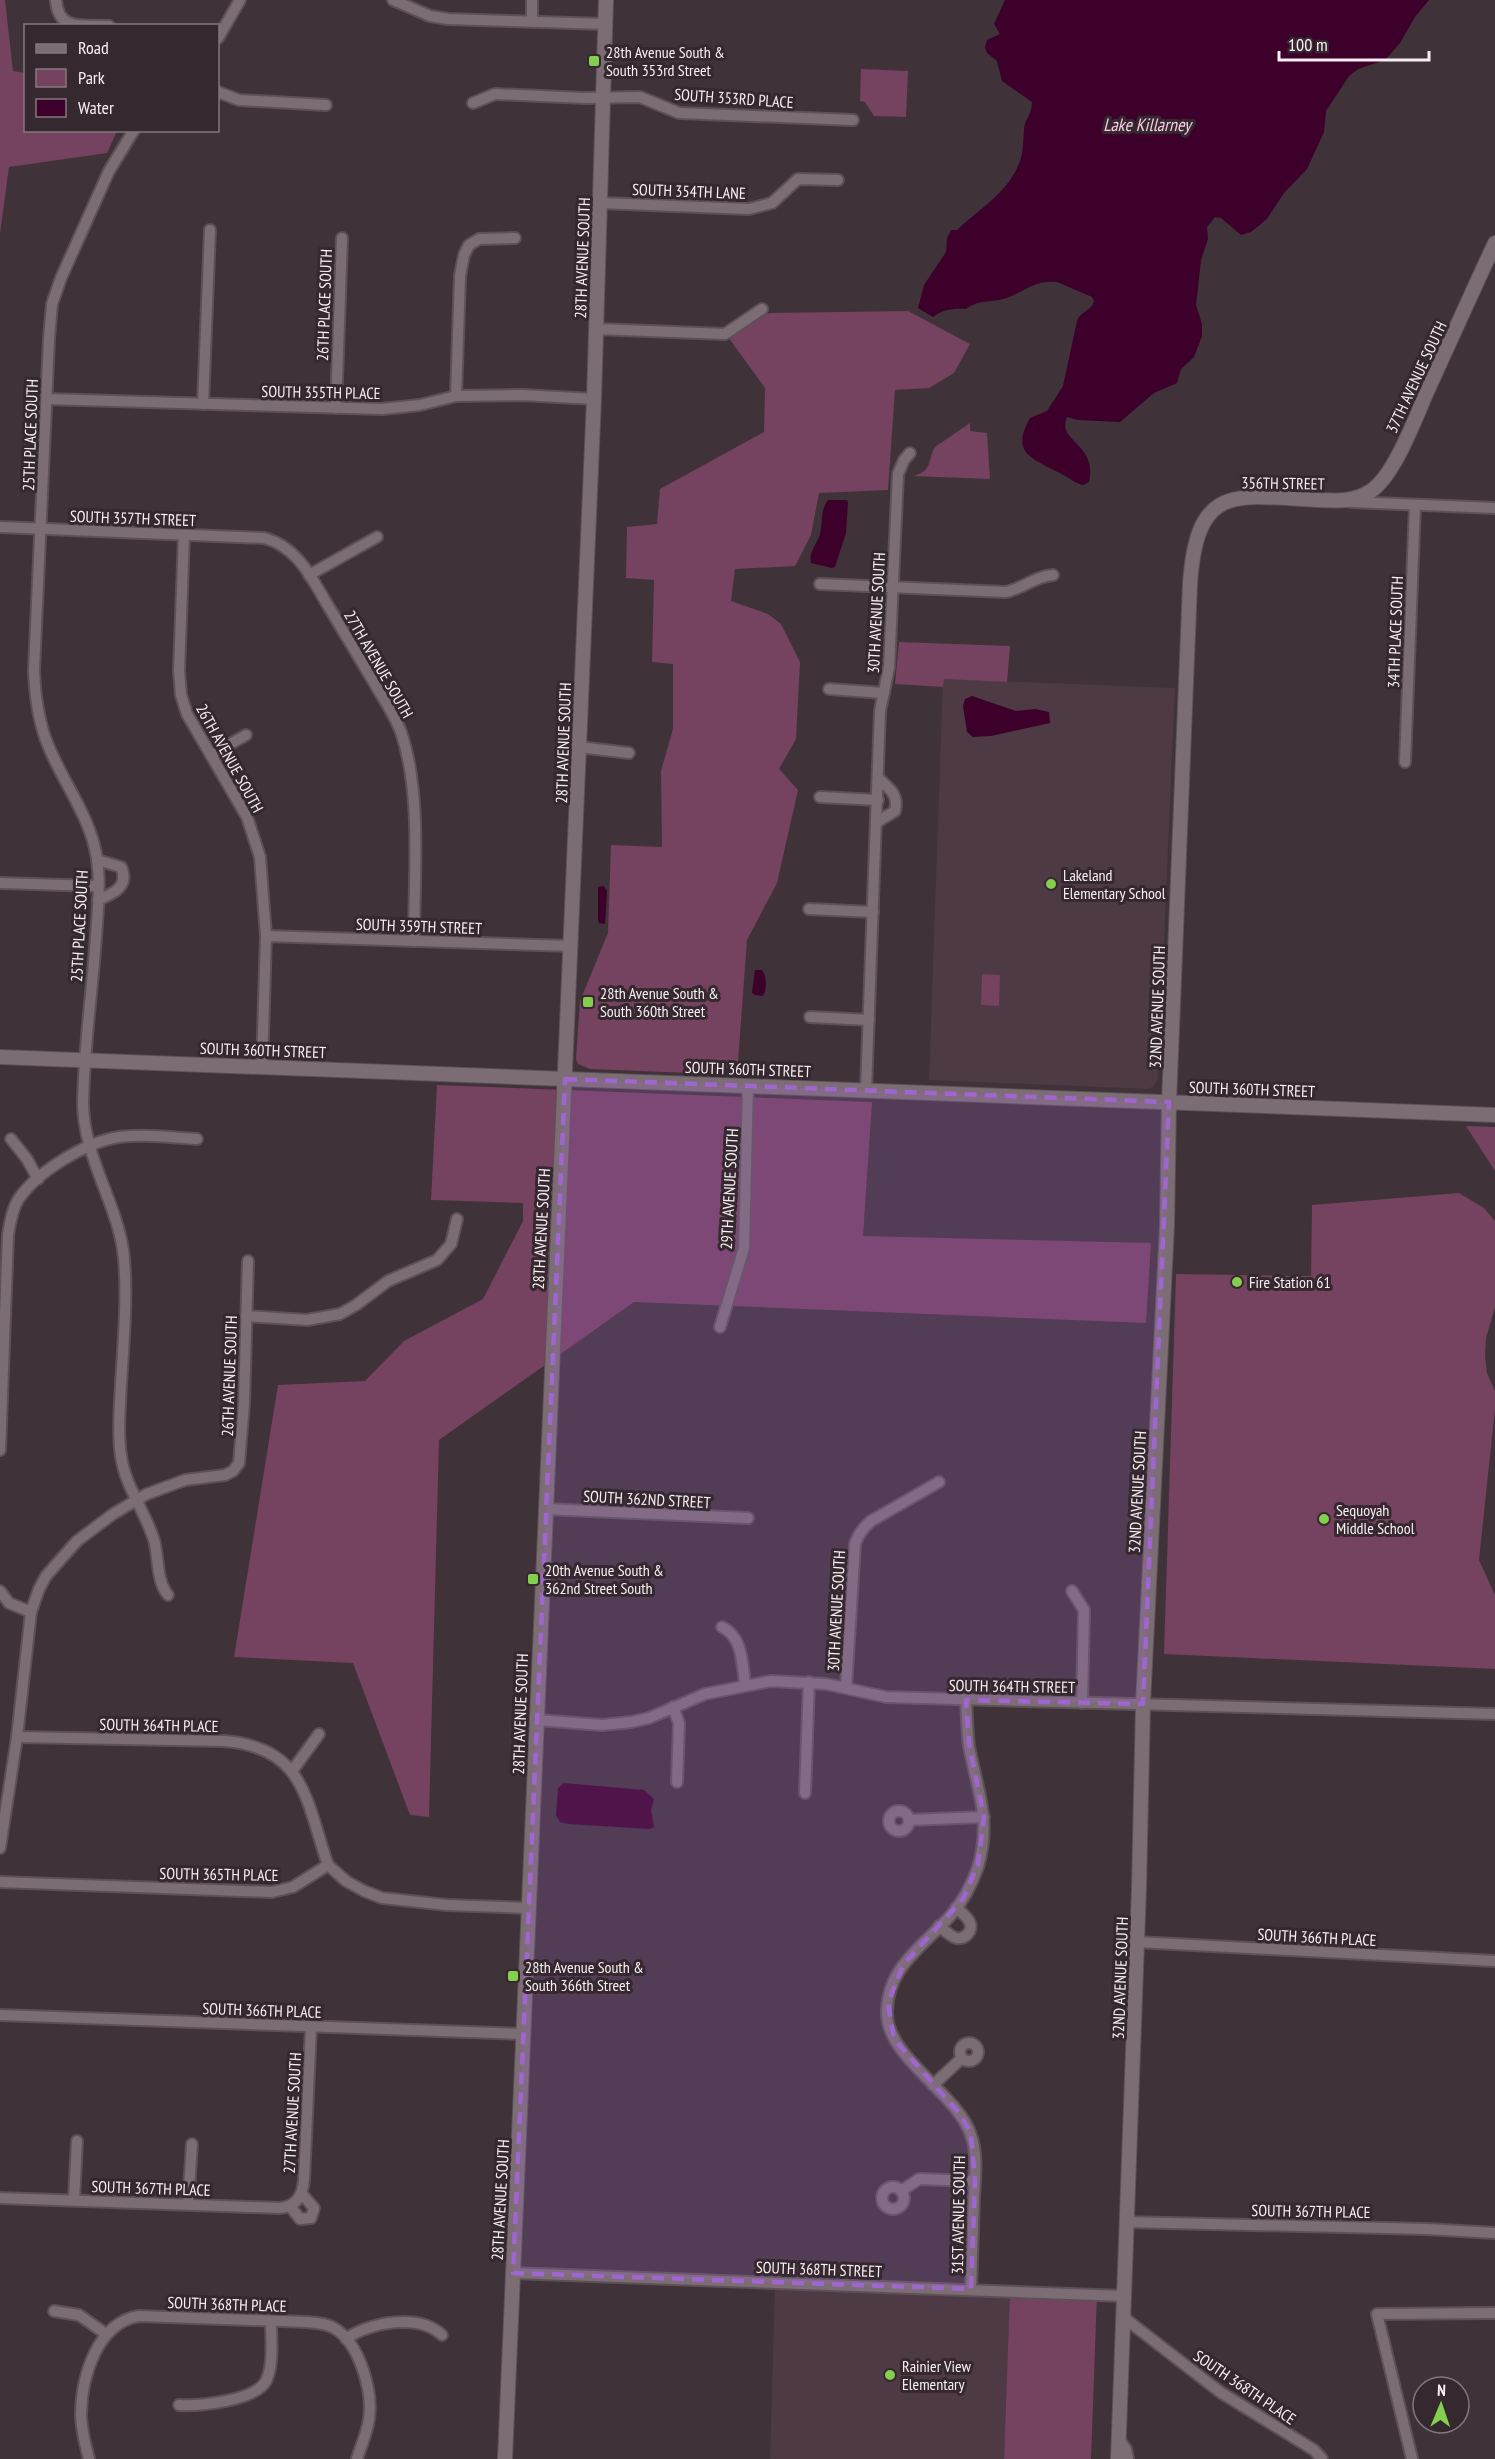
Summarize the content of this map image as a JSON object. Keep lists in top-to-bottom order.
{
  "streets": {
    "street": [
      "SOUTH 353RD PLACE",
      "SOUTH 354TH LANE",
      "28TH AVENUE SOUTH",
      "26TH PLACE SOUTH",
      "37TH AVENUE SOUTH",
      "SOUTH 355TH PLACE",
      "25TH PLACE SOUTH",
      "356TH STREET",
      "SOUTH 357TH STREET",
      "30TH AVENUE SOUTH",
      "34TH PLACE SOUTH",
      "27TH AVENUE SOUTH",
      "26TH AVENUE SOUTH",
      "SOUTH 359TH STREET",
      "32ND AVENUE SOUTH",
      "SOUTH 360TH STREET",
      "29TH AVENUE SOUTH",
      "SOUTH 362ND STREET",
      "SOUTH 364TH STREET",
      "SOUTH 364TH PLACE",
      "SOUTH 365TH PLACE",
      "SOUTH 366TH PLACE",
      "SOUTH 367TH PLACE",
      "31ST AVENUE SOUTH",
      "SOUTH 368TH STREET",
      "SOUTH 368TH PLACE"
    ]
  },
  "crossings": [
    ["SOUTH 353RD PLACE", "28TH AVENUE SOUTH"],
    ["SOUTH 354TH LANE", "28TH AVENUE SOUTH"],
    ["28TH AVENUE SOUTH", "SOUTH 355TH PLACE"],
    ["28TH AVENUE SOUTH", "SOUTH 359TH STREET"],
    ["28TH AVENUE SOUTH", "SOUTH 360TH STREET"],
    ["28TH AVENUE SOUTH", "SOUTH 362ND STREET"],
    ["28TH AVENUE SOUTH", "SOUTH 364TH STREET"],
    ["28TH AVENUE SOUTH", "SOUTH 366TH PLACE"],
    ["28TH AVENUE SOUTH", "SOUTH 368TH STREET"],
    ["26TH PLACE SOUTH", "SOUTH 355TH PLACE"],
    ["37TH AVENUE SOUTH", "356TH STREET"],
    ["SOUTH 355TH PLACE", "25TH PLACE SOUTH"],
    ["25TH PLACE SOUTH", "SOUTH 357TH STREET"],
    ["25TH PLACE SOUTH", "26TH AVENUE SOUTH"],
    ["25TH PLACE SOUTH", "SOUTH 360TH STREET"],
    ["356TH STREET", "32ND AVENUE SOUTH"],
    ["SOUTH 357TH STREET", "27TH AVENUE SOUTH"],
    ["SOUTH 357TH STREET", "26TH AVENUE SOUTH"],
    ["30TH AVENUE SOUTH", "SOUTH 360TH STREET"],
    ["30TH AVENUE SOUTH", "SOUTH 364TH STREET"],
    ["27TH AVENUE SOUTH", "SOUTH 359TH STREET"],
    ["27TH AVENUE SOUTH", "SOUTH 366TH PLACE"],
    ["27TH AVENUE SOUTH", "SOUTH 367TH PLACE"],
    ["26TH AVENUE SOUTH", "SOUTH 359TH STREET"],
    ["26TH AVENUE SOUTH", "SOUTH 360TH STREET"],
    ["32ND AVENUE SOUTH", "SOUTH 360TH STREET"],
    ["32ND AVENUE SOUTH", "SOUTH 364TH STREET"],
    ["32ND AVENUE SOUTH", "SOUTH 366TH PLACE"],
    ["32ND AVENUE SOUTH", "SOUTH 367TH PLACE"],
    ["32ND AVENUE SOUTH", "SOUTH 368TH STREET"],
    ["32ND AVENUE SOUTH", "SOUTH 368TH PLACE"],
    ["SOUTH 360TH STREET", "29TH AVENUE SOUTH"],
    ["SOUTH 364TH STREET", "31ST AVENUE SOUTH"],
    ["31ST AVENUE SOUTH", "SOUTH 368TH STREET"]
  ],
  "water": ["Lake Killarney"],
  "places": {
    "transit": [
      "28th Avenue South & South 353rd Street",
      "28th Avenue South & South 360th Street",
      "20th Avenue South & 362nd Street South",
      "28th Avenue South & South 366th Street"
    ],
    "other": [
      "Lakeland Elementary School",
      "Fire Station 61",
      "Sequoyah Middle School",
      "Rainier View Elementary"
    ]
  },
  "legend": ["Road", "Park", "Water"],
  "scale_bar": "100 m",
  "north": "top"
}
